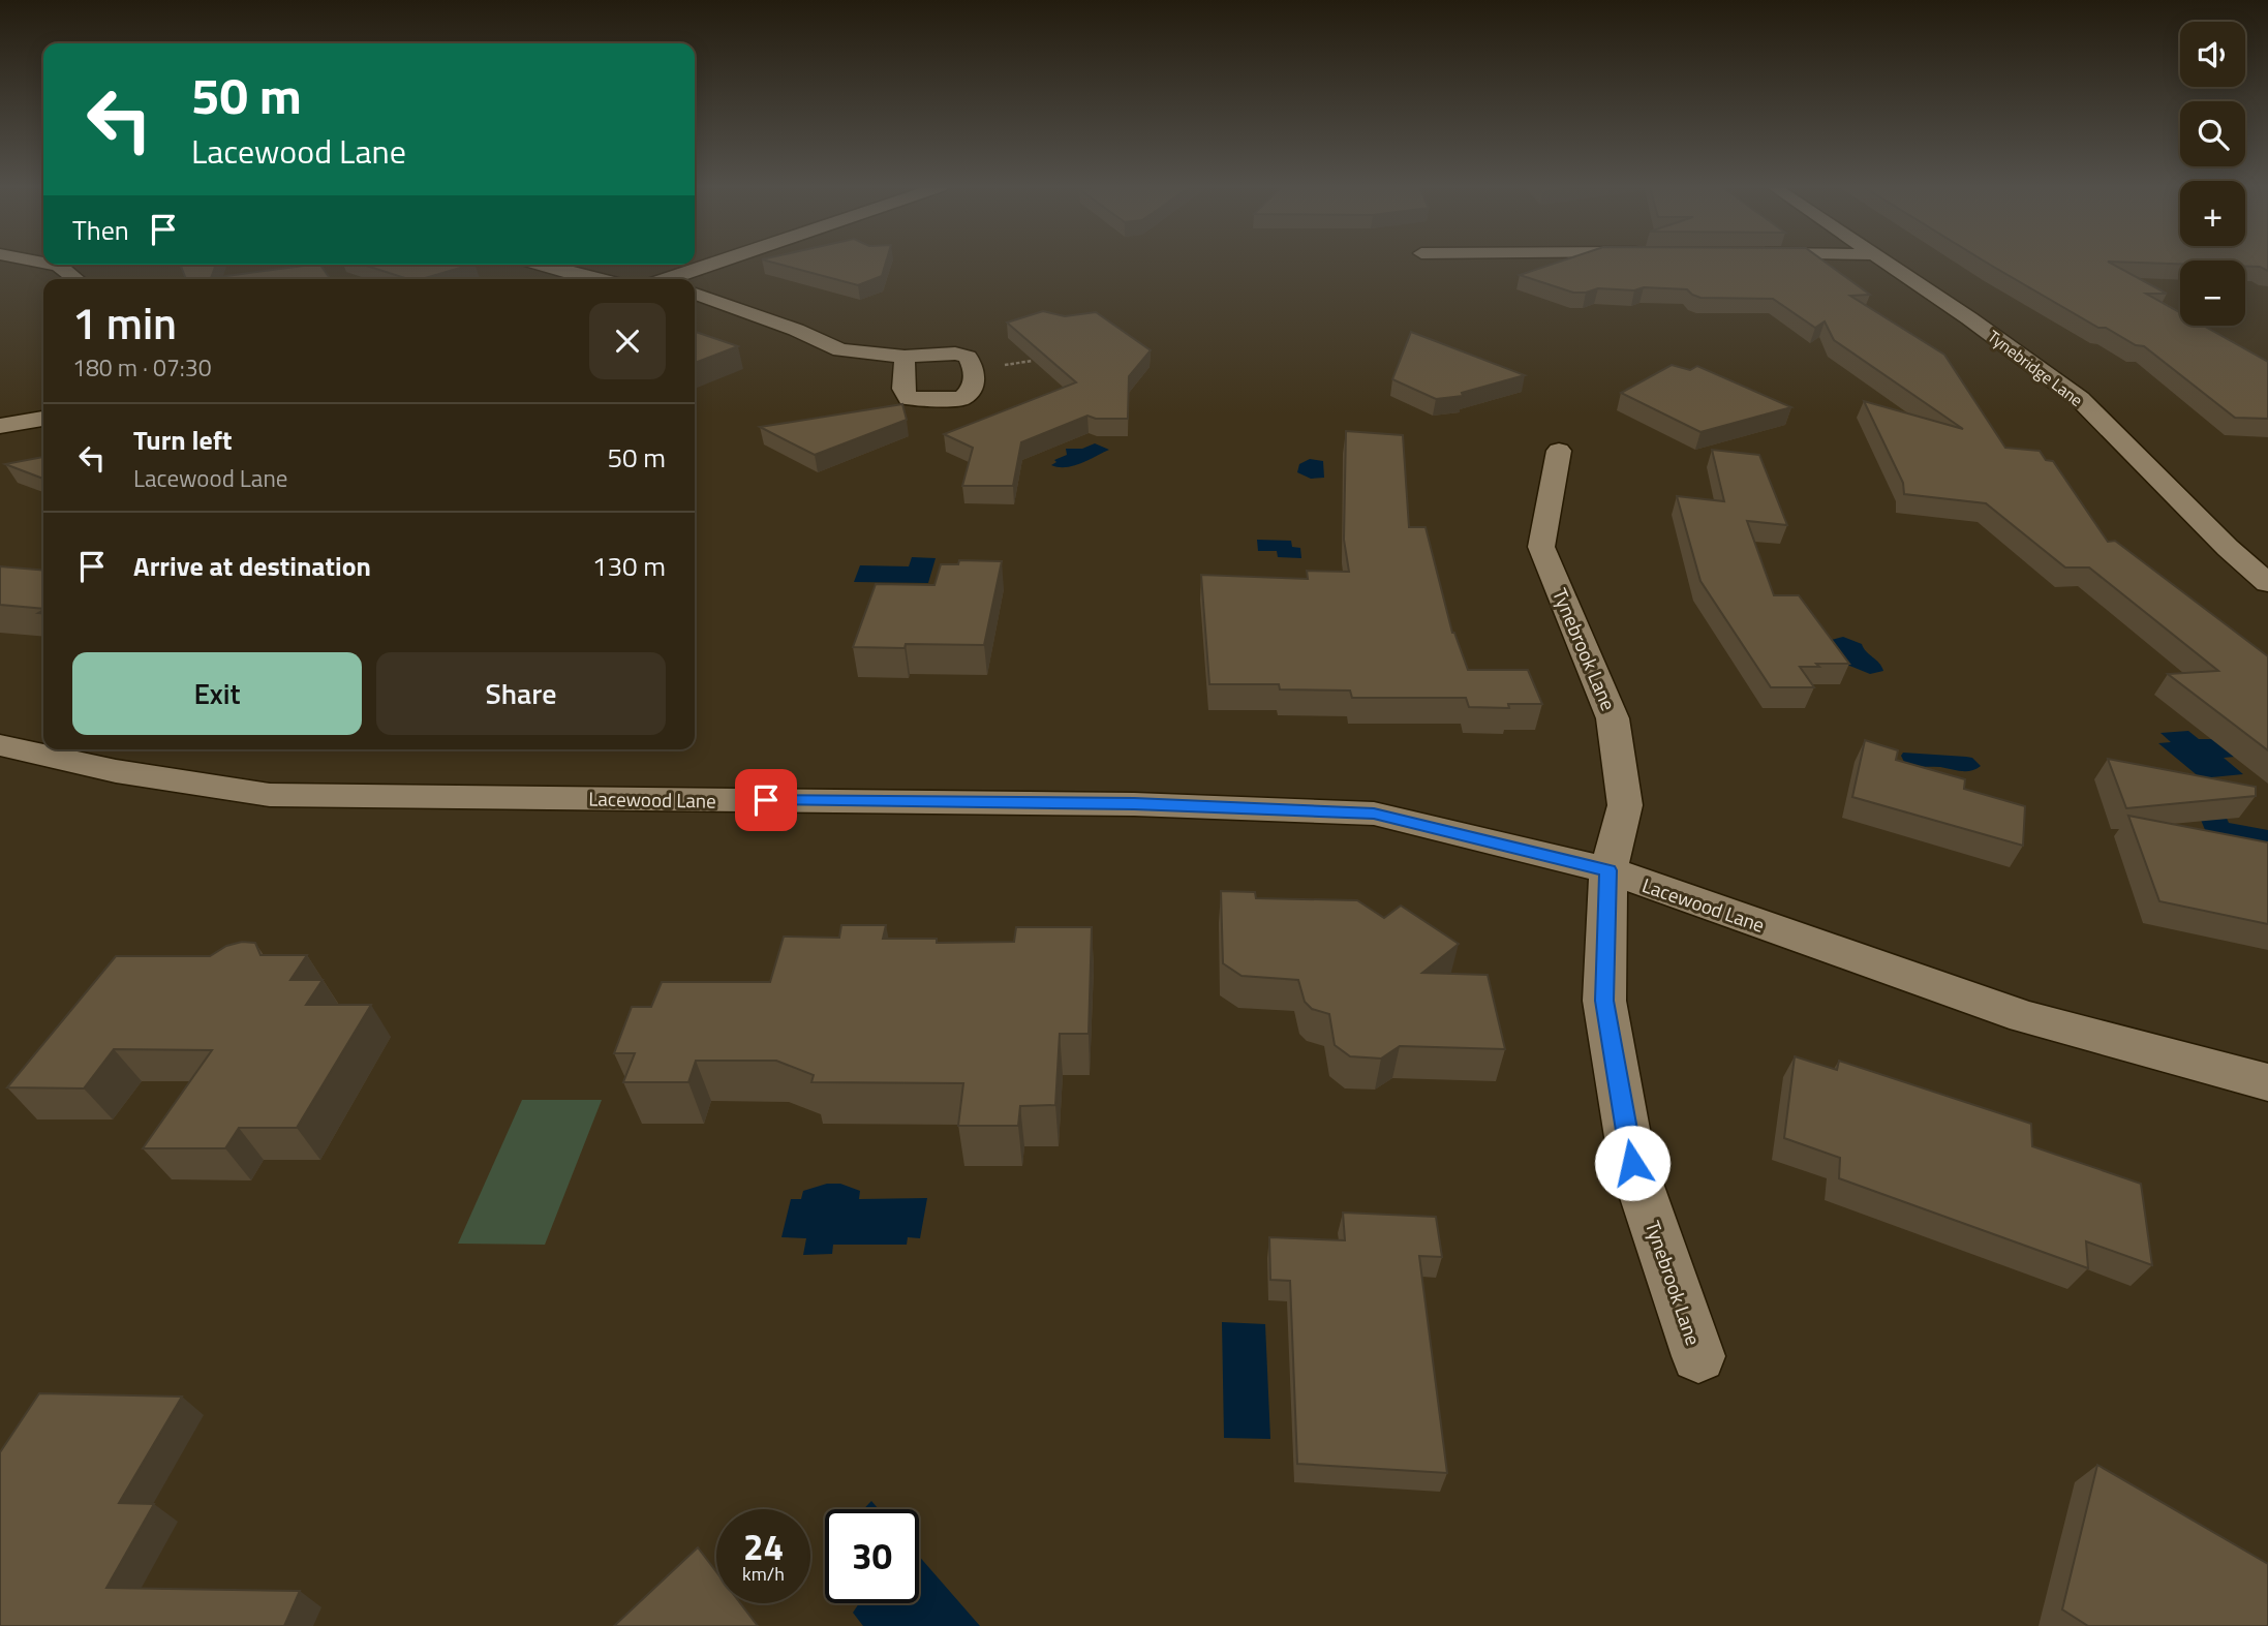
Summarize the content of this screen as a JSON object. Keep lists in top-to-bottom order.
{
  "streets": {
    "street": ["Tynebridge Lane", "Tynebrook Lane", "Lacewood Lane"]
  },
  "crossings": [
    ["Tynebrook Lane", "Lacewood Lane"]
  ],
  "page": {
    "map_buttons": ["+", "−"],
    "turn": ["50 m", "Lacewood Lane"],
    "then": "Then",
    "heading": ["1 min", "180 m · 07:30"],
    "list": [
      {
        "name": "Turn left",
        "note": "Lacewood Lane",
        "value": "50 m"
      },
      {
        "name": "Arrive at destination",
        "value": "130 m"
      }
    ],
    "buttons": ["Exit", "Share"],
    "speed": "24 km/h",
    "limit": "30"
  }
}
